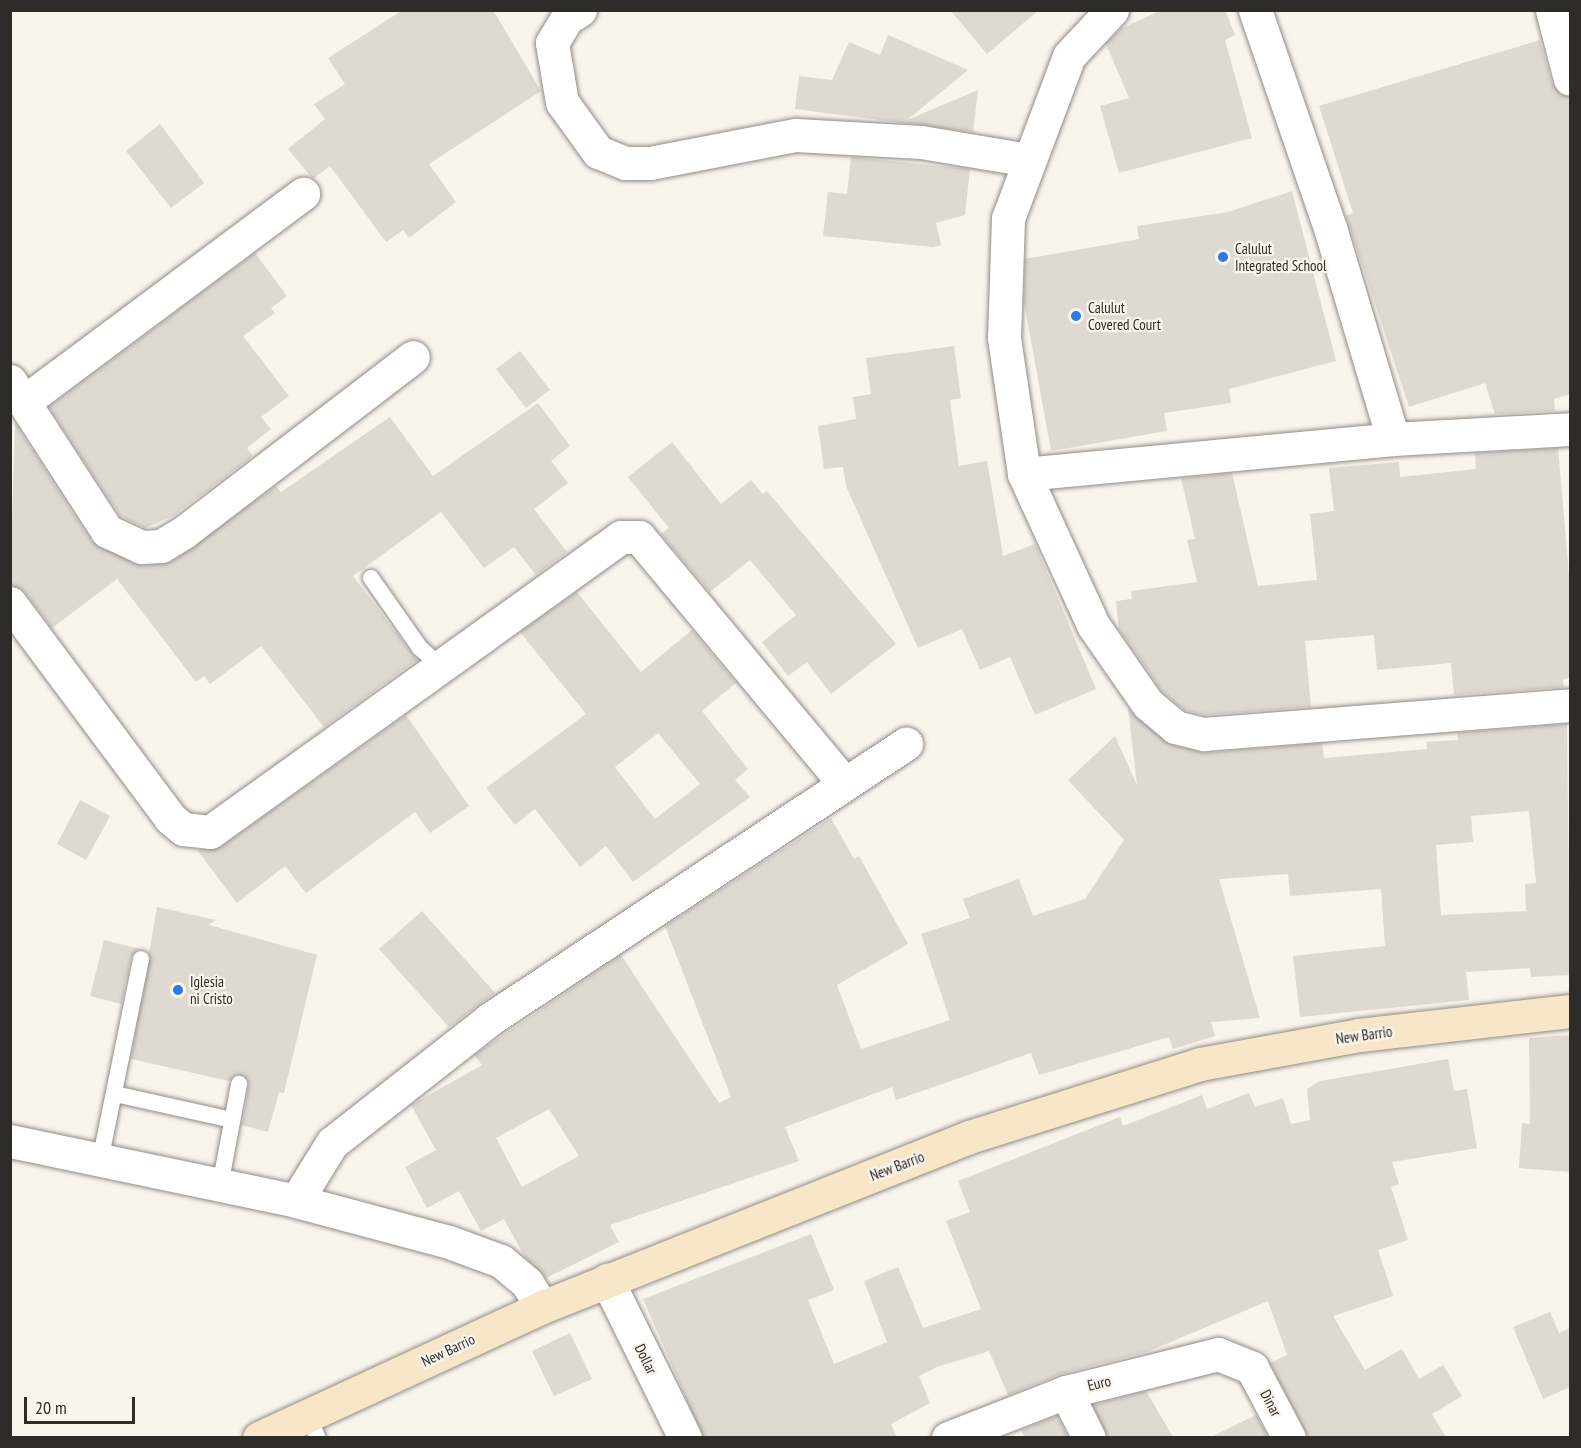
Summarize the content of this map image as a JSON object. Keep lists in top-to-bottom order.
{
  "streets": {
    "main road": ["New Barrio"],
    "street": ["Dollar", "Euro", "Dinar"]
  },
  "crossings": [
    ["New Barrio", "Dollar"],
    ["Euro", "Dinar"]
  ],
  "places": ["Calulut Integrated School", "Calulut Covered Court", "Iglesia ni Cristo"],
  "scale_bar": "20 m"
}
